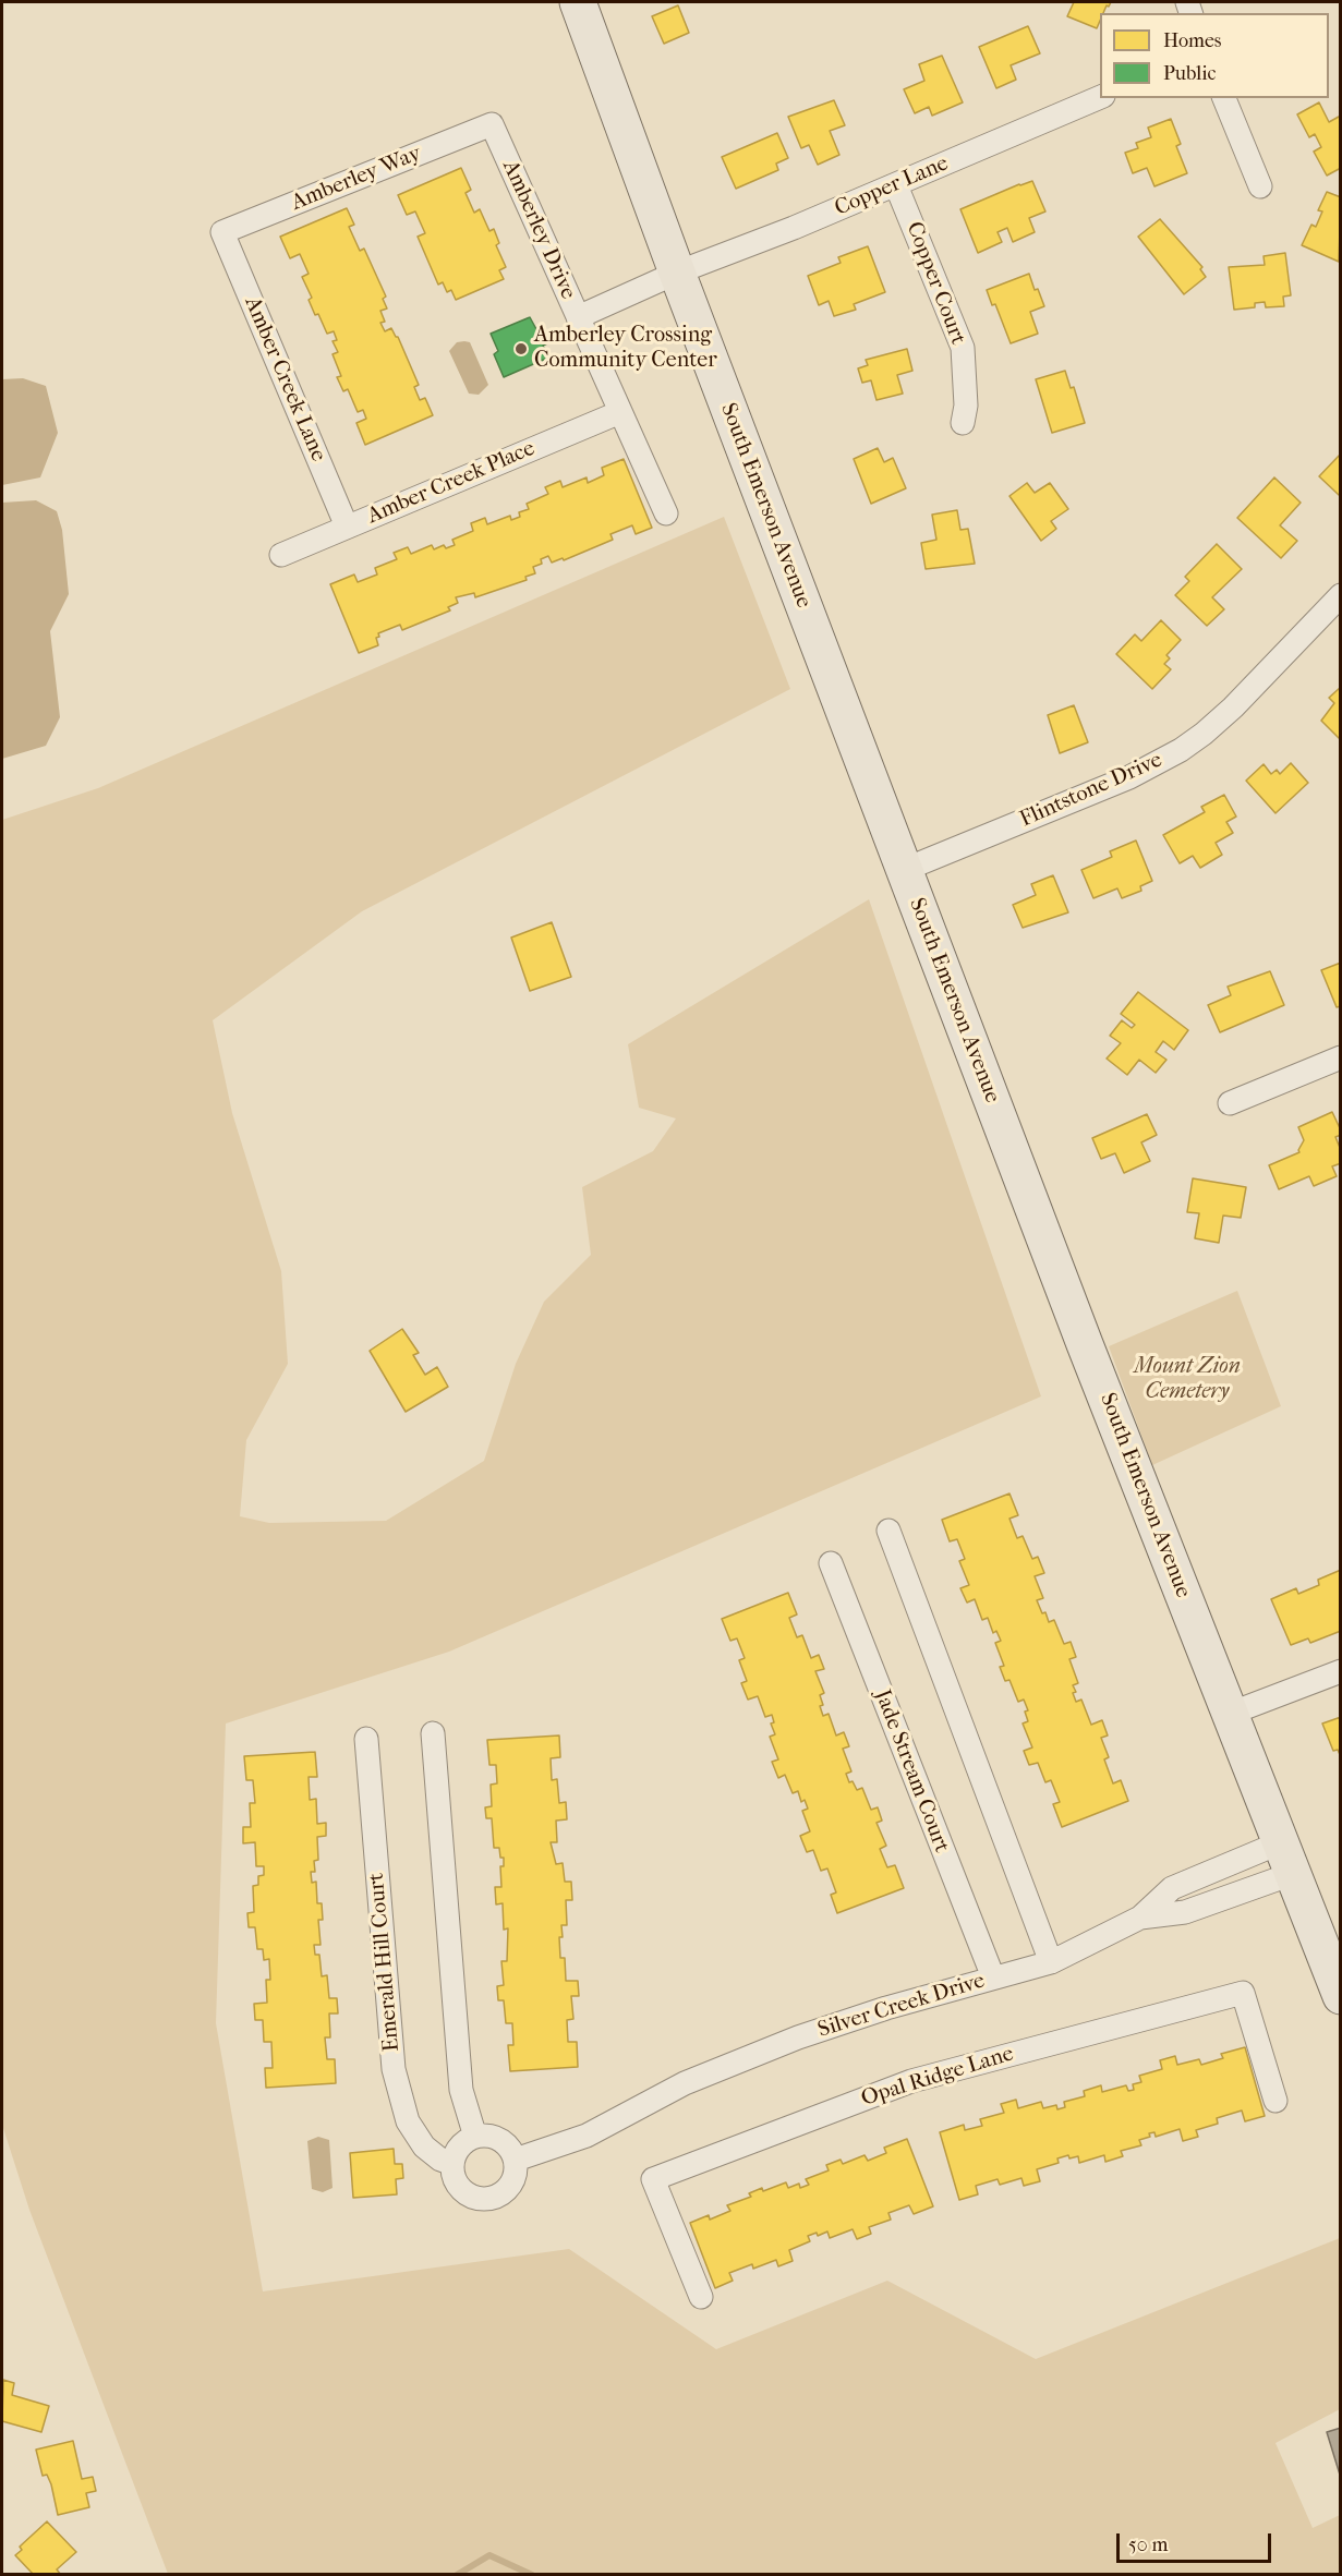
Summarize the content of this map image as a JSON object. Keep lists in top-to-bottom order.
{
  "streets": {
    "main road": ["South Emerson Avenue"],
    "street": [
      "Amberley Way",
      "Copper Lane",
      "Amberley Drive",
      "Copper Court",
      "Amber Creek Lane",
      "Amber Creek Place",
      "Flintstone Drive",
      "Jade Stream Court",
      "Emerald Hill Court",
      "Silver Creek Drive",
      "Opal Ridge Lane"
    ]
  },
  "crossings": [
    ["Amberley Way", "Amberley Drive"],
    ["Amberley Way", "Amber Creek Lane"],
    ["Copper Lane", "Amberley Drive"],
    ["Copper Lane", "Copper Court"],
    ["Copper Lane", "South Emerson Avenue"],
    ["Amberley Drive", "Amber Creek Place"],
    ["Amber Creek Lane", "Amber Creek Place"],
    ["South Emerson Avenue", "Flintstone Drive"],
    ["South Emerson Avenue", "Silver Creek Drive"],
    ["Jade Stream Court", "Silver Creek Drive"],
    ["Emerald Hill Court", "Silver Creek Drive"]
  ],
  "parks": ["Mount Zion Cemetery"],
  "places": ["Amberley Crossing Community Center"],
  "legend": ["Homes", "Public"],
  "scale_bar": "50 m"
}
